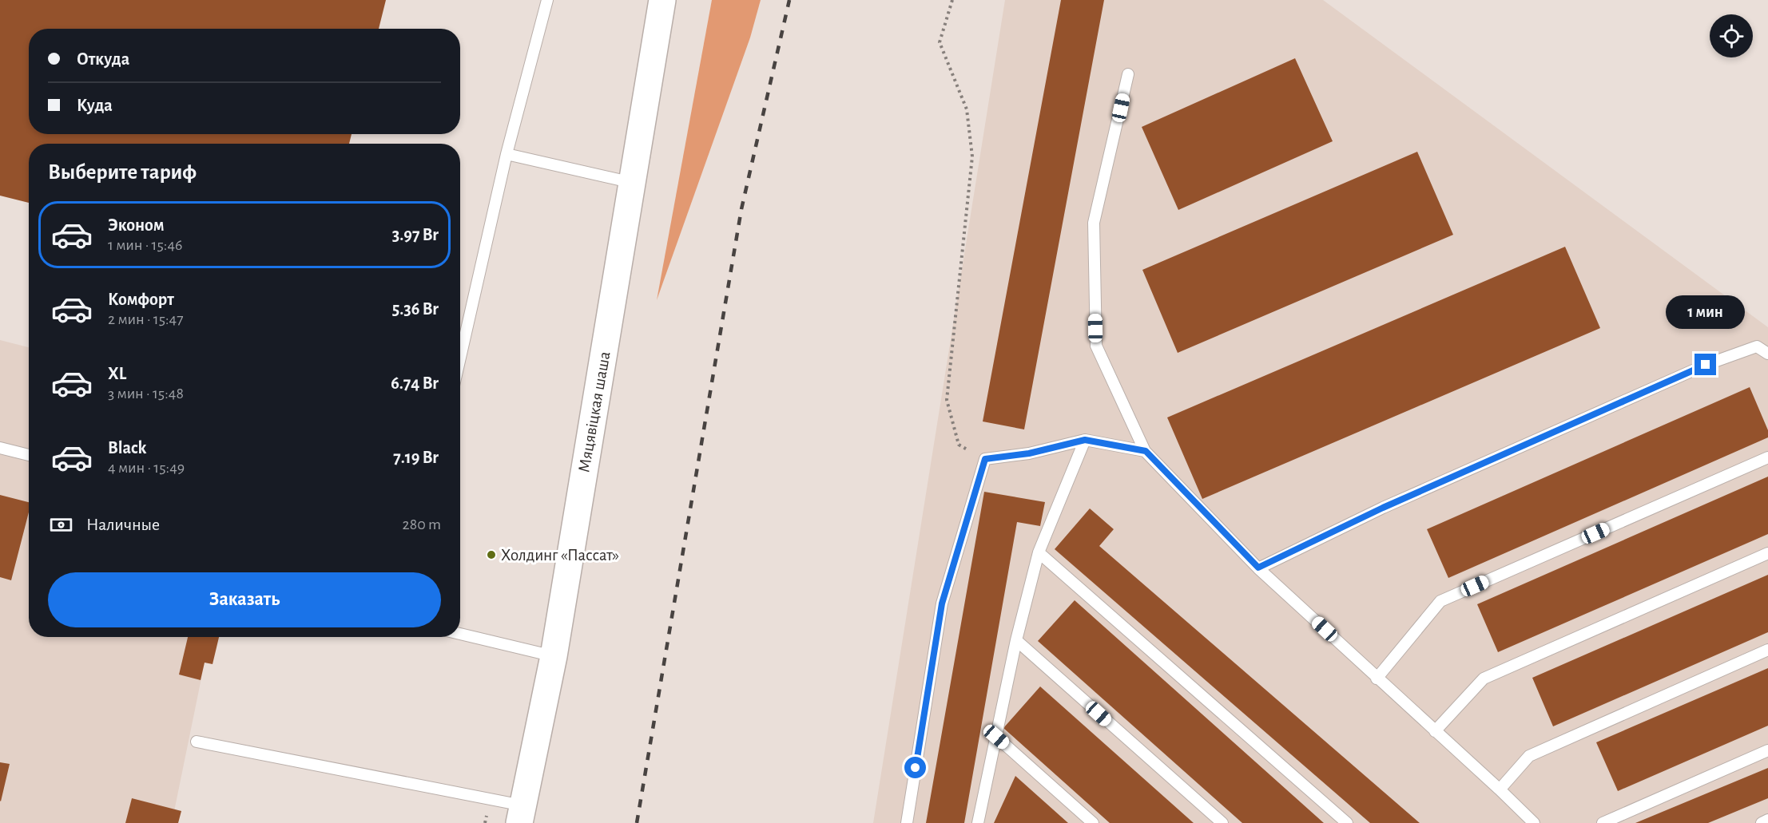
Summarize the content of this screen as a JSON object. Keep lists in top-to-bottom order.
{
  "streets": {
    "main road": ["Мяцявіцкая шаша"]
  },
  "places": ["Холдинг «Пассат»"],
  "page": {
    "banner": ["Откуда", "Куда"],
    "heading": "Выберите тариф",
    "list": [
      {
        "name": "Эконом",
        "note": "1 мин · 15:46",
        "value": "3.97 Br"
      },
      {
        "name": "Комфорт",
        "note": "2 мин · 15:47",
        "value": "5.36 Br"
      },
      {
        "name": "XL",
        "note": "3 мин · 15:48",
        "value": "6.74 Br"
      },
      {
        "name": "Black",
        "note": "4 мин · 15:49",
        "value": "7.19 Br"
      }
    ],
    "bubble": "1 мин",
    "pay": ["Наличные", "280 m"],
    "buttons": "Заказать"
  }
}
